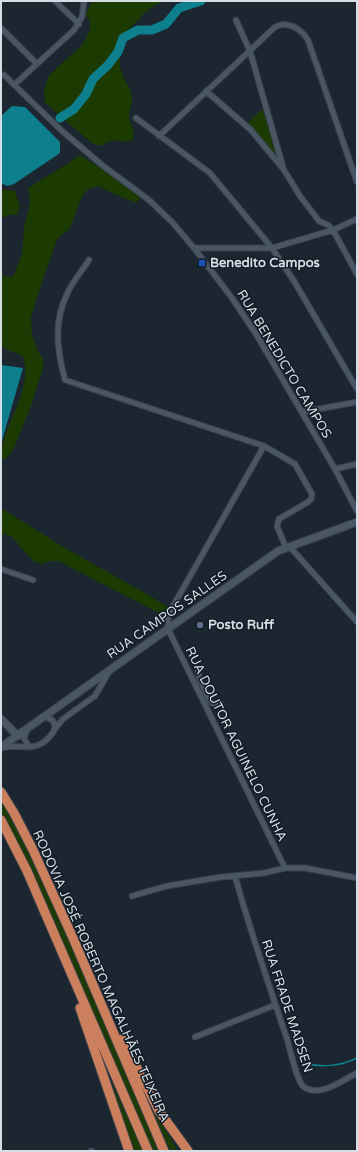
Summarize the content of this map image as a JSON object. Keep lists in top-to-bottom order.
{
  "streets": {
    "highway": ["RODOVIA JOSÉ ROBERTO MAGALHÃES TEIXEIRA"],
    "main road": ["RUA CAMPOS SALLES"],
    "street": ["RUA BENEDICTO CAMPOS", "RUA DOUTOR AGUINELO CUNHA", "RUA FRADE MADSEN"]
  },
  "crossings": [
    ["RUA CAMPOS SALLES", "RUA DOUTOR AGUINELO CUNHA"]
  ],
  "places": {
    "transit": ["Benedito Campos"],
    "other": ["Posto Ruff"]
  }
}
